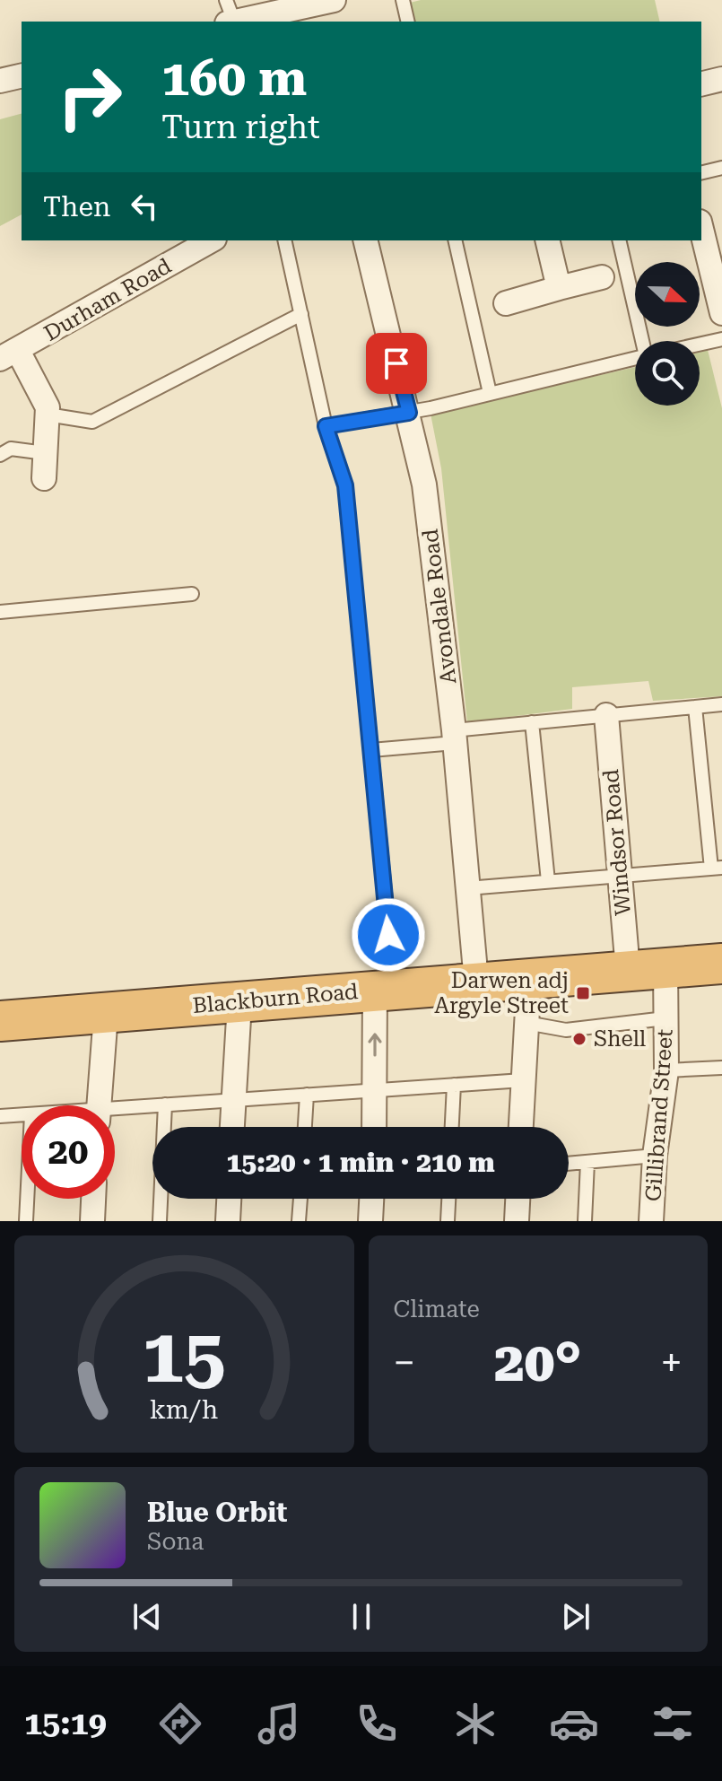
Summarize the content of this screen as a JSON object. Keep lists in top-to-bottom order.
{
  "streets": {
    "highway": ["Blackburn Road"],
    "street": [
      "Durham Road",
      "Avondale Road",
      "Windsor Road",
      "Gillibrand Street"
    ]
  },
  "crossings": [
    ["Avondale Road", "Blackburn Road"],
    ["Windsor Road", "Blackburn Road"],
    ["Windsor Road", "Gillibrand Street"],
    ["Blackburn Road", "Gillibrand Street"]
  ],
  "places": {
    "transit": ["Darwen adj Argyle Street"],
    "other": ["Shell"]
  },
  "north": "right",
  "page": {
    "turn": ["160 m", "Turn right"],
    "then": "Then",
    "limit": "20",
    "trip": "15:20 · 1 min · 210 m",
    "tile": "Climate",
    "heat": ["−", "20°", "+"],
    "song": ["Blue Orbit", "Sona"],
    "tabs": "15:19",
    "gauge": ["15", "km/h"]
  }
}
